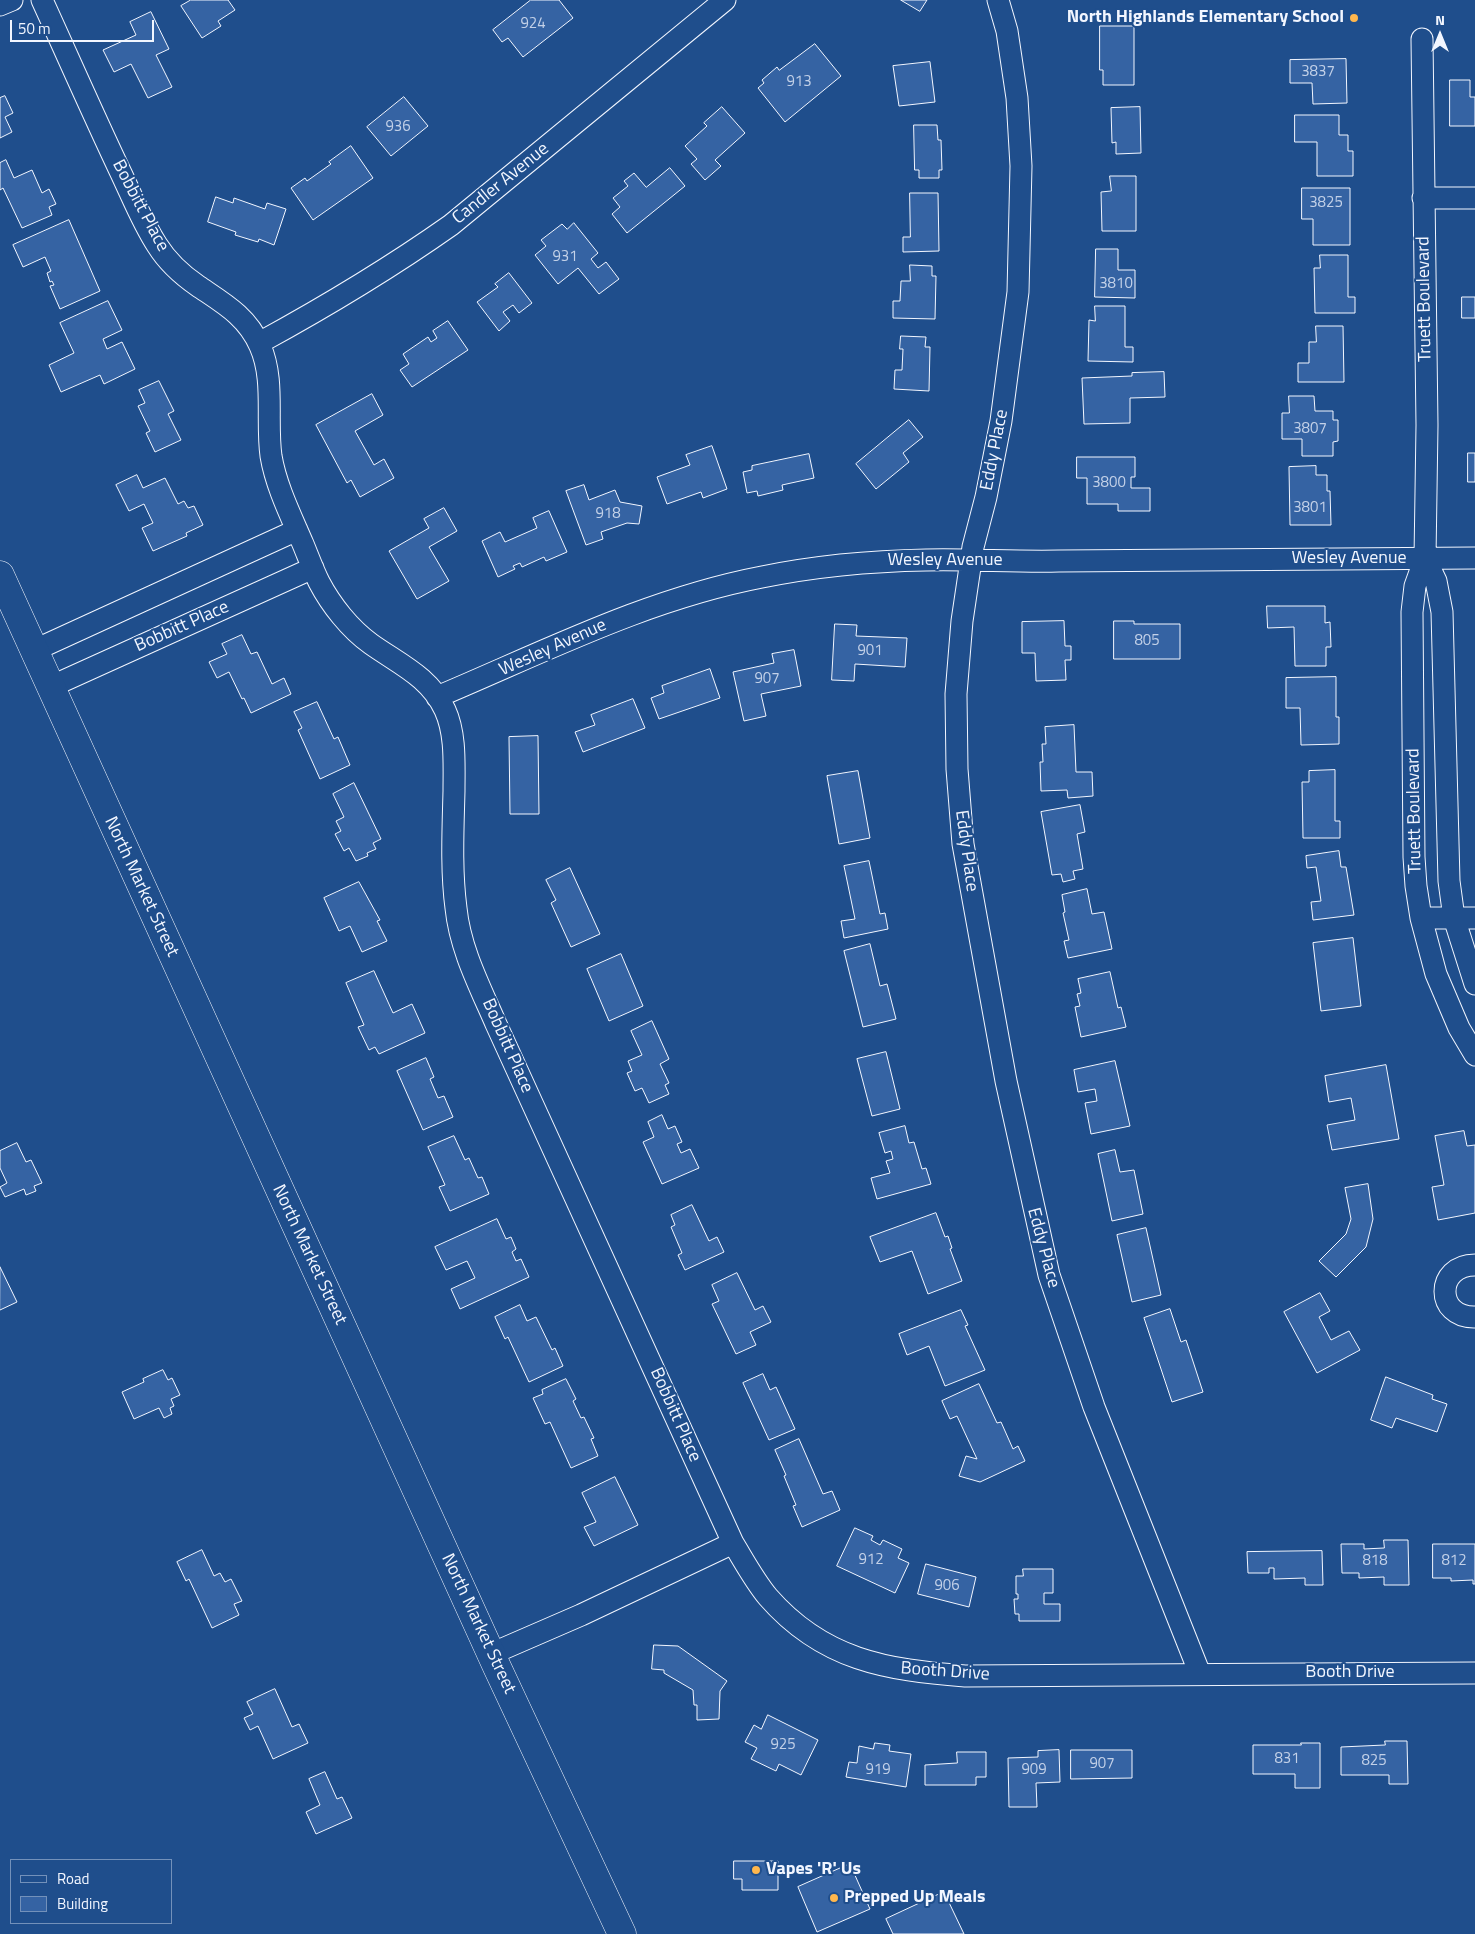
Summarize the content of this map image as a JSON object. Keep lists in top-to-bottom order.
{
  "streets": {
    "main road": ["North Market Street"],
    "street": [
      "Candler Avenue",
      "Bobbitt Place",
      "Truett Boulevard",
      "Eddy Place",
      "Wesley Avenue",
      "Booth Drive"
    ]
  },
  "crossings": [
    ["Candler Avenue", "Bobbitt Place"],
    ["Bobbitt Place", "Wesley Avenue"],
    ["Bobbitt Place", "North Market Street"],
    ["Bobbitt Place", "Booth Drive"],
    ["Truett Boulevard", "Wesley Avenue"],
    ["Eddy Place", "Wesley Avenue"],
    ["Eddy Place", "Booth Drive"]
  ],
  "places": ["North Highlands Elementary School", "Vapes 'R' Us", "Prepped Up Meals"],
  "house_numbers": [
    "924",
    "3837",
    "913",
    "936",
    "3825",
    "931",
    "3810",
    "3807",
    "3800",
    "3801",
    "918",
    "805",
    "901",
    "907",
    "912",
    "818",
    "812",
    "906",
    "925",
    "831",
    "825",
    "907",
    "919",
    "909"
  ],
  "legend": ["Road", "Building"],
  "scale_bar": "50 m",
  "north": "top"
}
